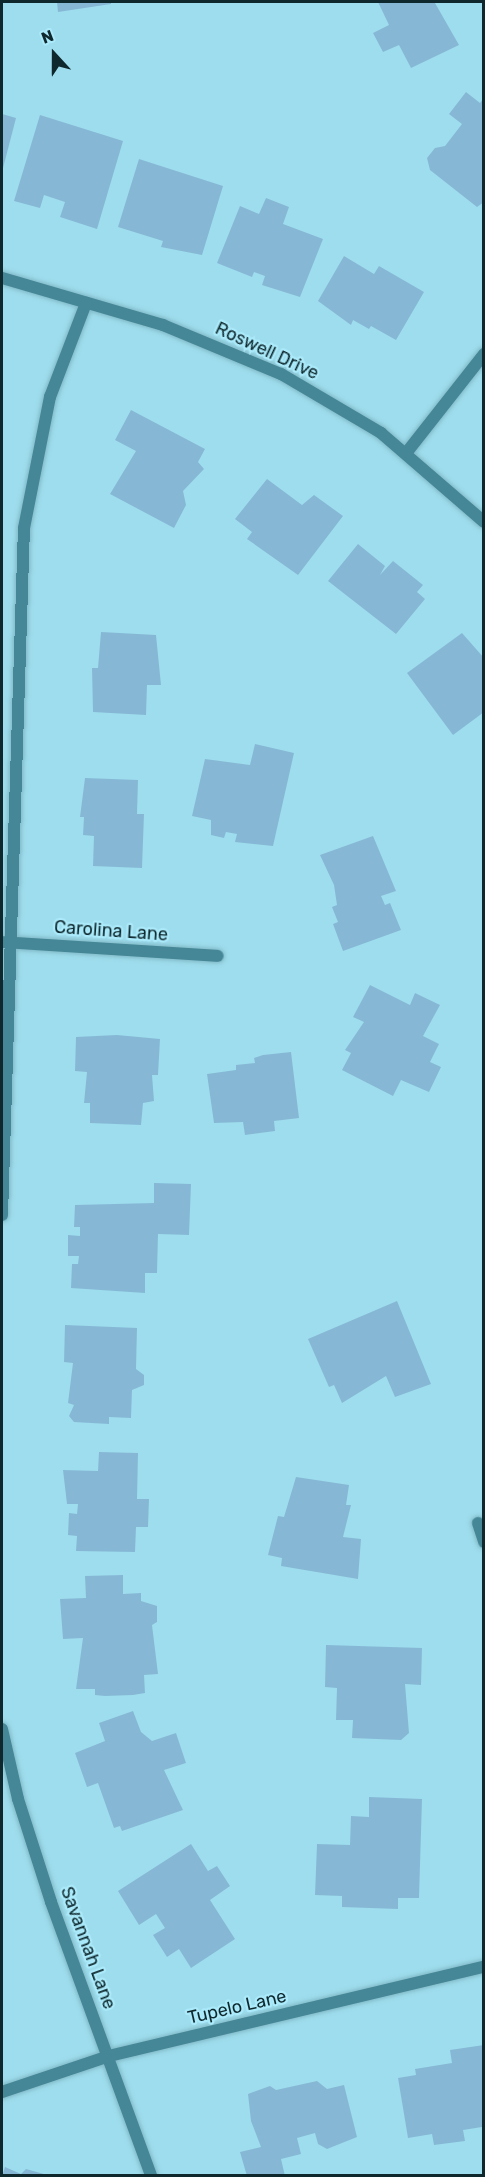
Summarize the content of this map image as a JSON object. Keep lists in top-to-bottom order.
{
  "streets": {
    "street": [
      "Roswell Drive",
      "Carolina Lane",
      "Savannah Lane",
      "Tupelo Lane"
    ]
  },
  "crossings": [
    ["Savannah Lane", "Tupelo Lane"]
  ],
  "north": "top"
}
